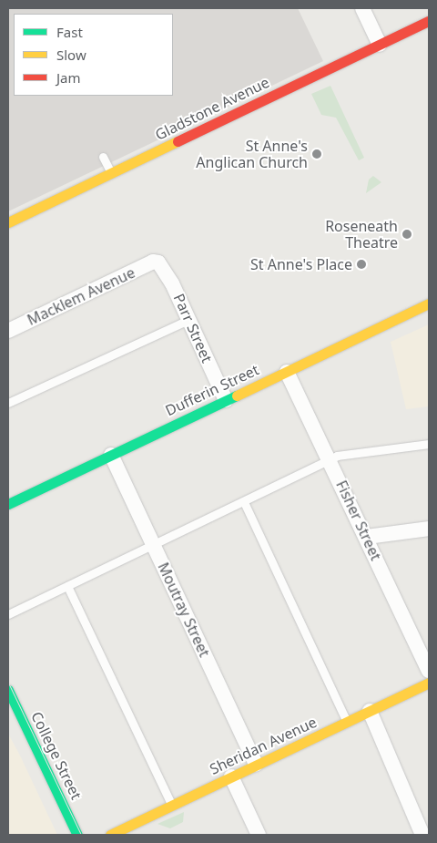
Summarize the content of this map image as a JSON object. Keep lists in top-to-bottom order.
{
  "streets": {
    "street": [
      "Gladstone Avenue",
      "Macklem Avenue",
      "Parr Street",
      "Dufferin Street",
      "Fisher Street",
      "Moutray Street",
      "Sheridan Avenue",
      "College Street"
    ]
  },
  "crossings": [
    ["Macklem Avenue", "Parr Street"],
    ["Parr Street", "Dufferin Street"],
    ["Dufferin Street", "Fisher Street"],
    ["Dufferin Street", "Moutray Street"],
    ["Moutray Street", "Sheridan Avenue"]
  ],
  "places": ["St Anne's Anglican Church", "Roseneath Theatre", "St Anne's Place"],
  "legend": ["Fast", "Slow", "Jam"]
}
